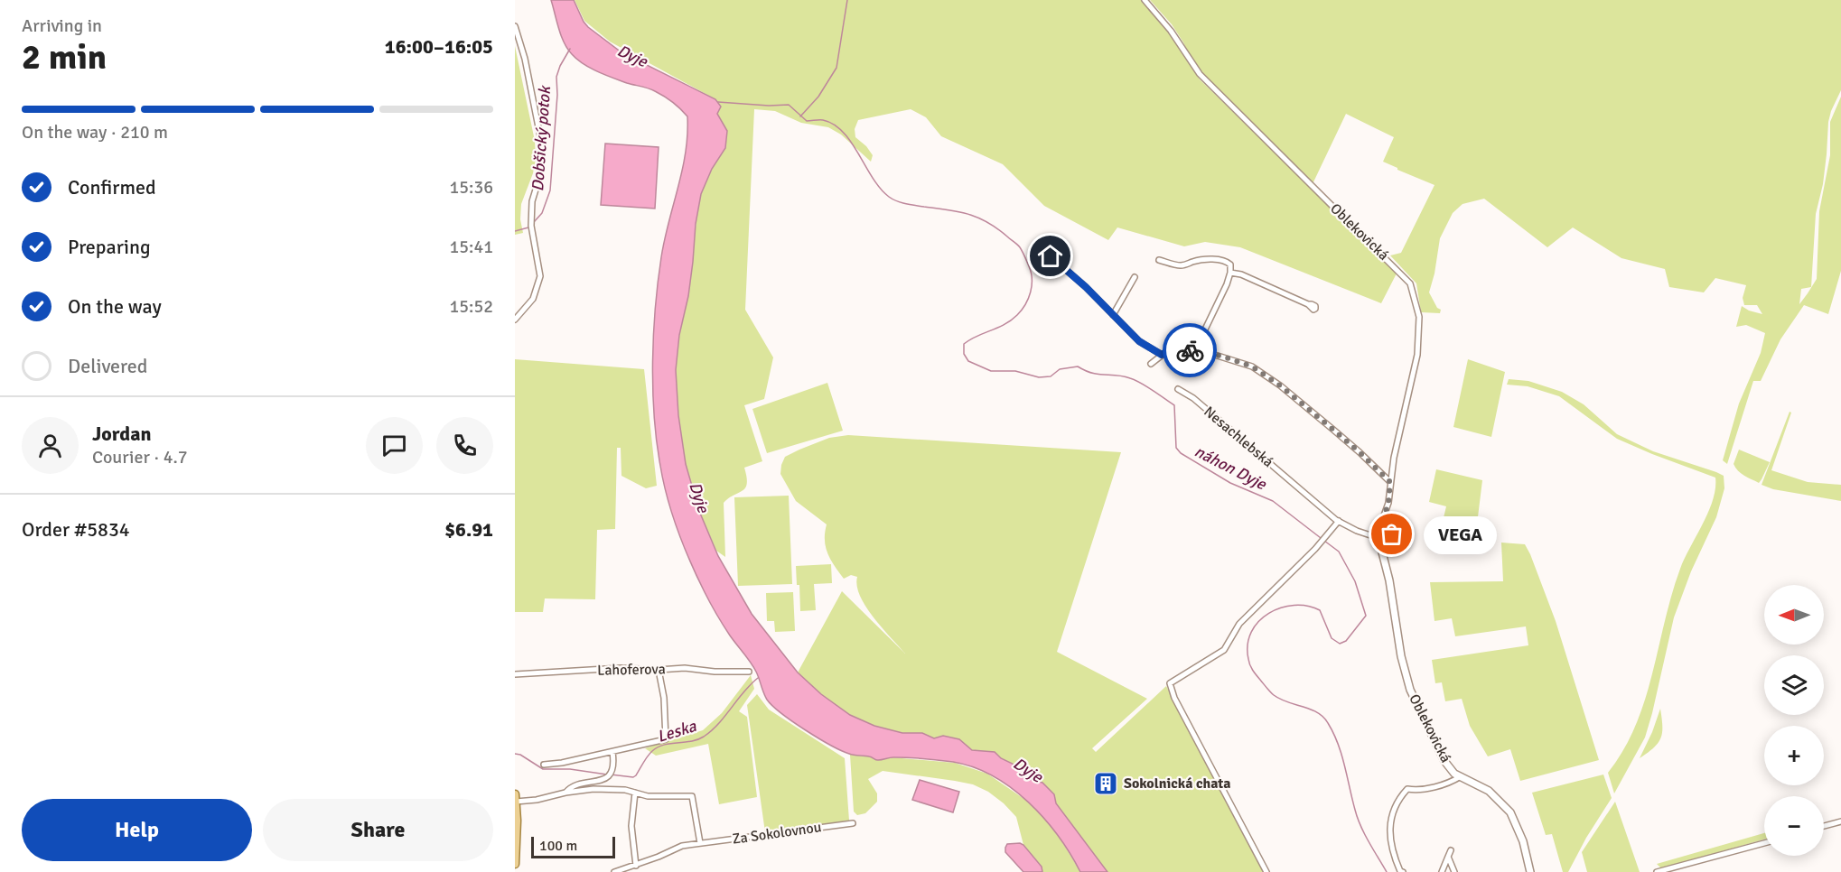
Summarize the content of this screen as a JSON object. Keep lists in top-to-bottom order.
{
  "streets": {
    "street": [
      "Oblekovická",
      "Nesachlebská",
      "Lahoferova",
      "Za Sokolovnou"
    ]
  },
  "crossings": [
    ["Oblekovická", "Nesachlebská"]
  ],
  "water": [
    "Dyje",
    "Dobšický potok",
    "náhon Dyje",
    "Leska"
  ],
  "places": {
    "other": ["VEGA"],
    "building": ["Sokolnická chata"]
  },
  "scale_bar": "100 m",
  "north": "left",
  "page": {
    "heading": ["2 min", "Arriving in", "16:00–16:05"],
    "panel": [
      "Jordan",
      "Courier · 4.7",
      "Order #5834",
      "$6.91"
    ],
    "bar": "On the way · 210 m",
    "list": [
      ["Confirmed", "15:36"],
      ["Preparing", "15:41"],
      ["On the way", "15:52"],
      "Delivered"
    ],
    "bubble": "VEGA",
    "map_buttons": ["+", "−"],
    "buttons": ["Help", "Share"],
    "scale": "100 m"
  }
}
